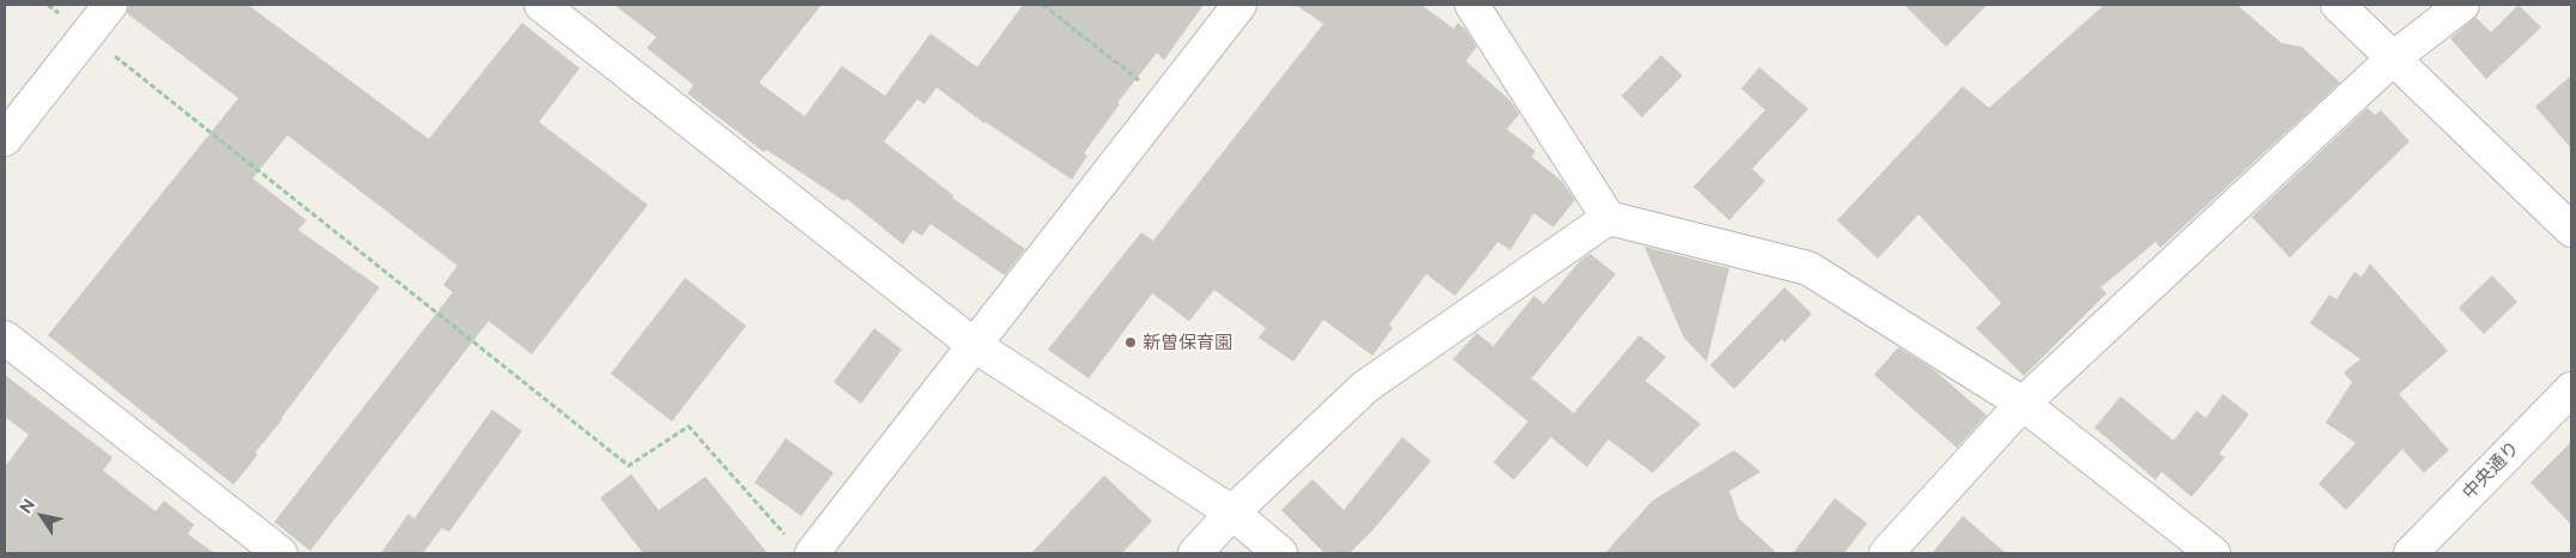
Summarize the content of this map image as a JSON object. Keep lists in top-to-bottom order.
{
  "streets": {
    "street": ["中央通り"]
  },
  "places": ["新曽保育園"],
  "north": "top left"
}
